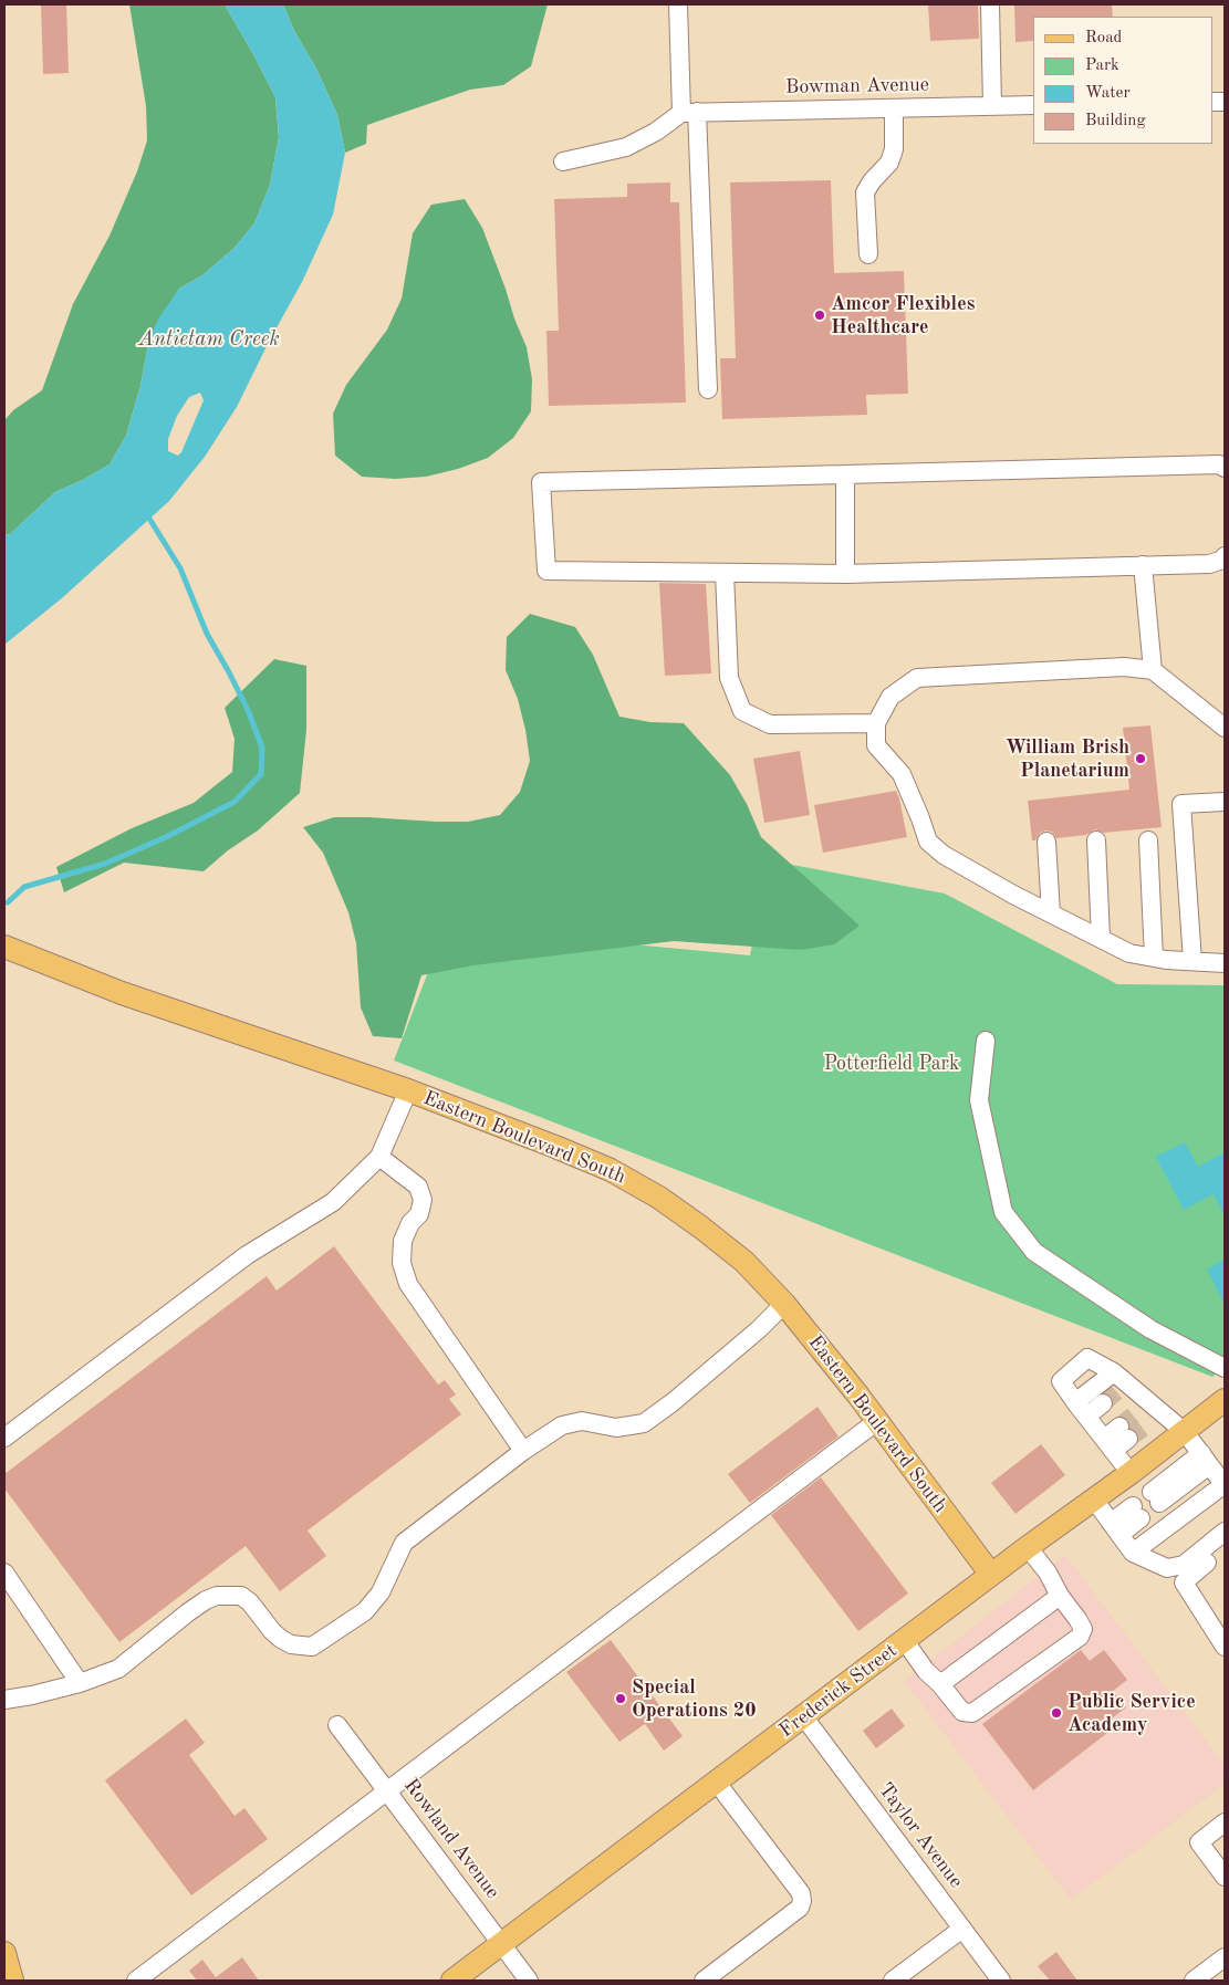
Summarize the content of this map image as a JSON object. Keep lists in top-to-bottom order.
{
  "streets": {
    "main road": ["Eastern Boulevard South", "Frederick Street"],
    "street": ["Bowman Avenue", "Taylor Avenue", "Rowland Avenue"]
  },
  "crossings": [
    ["Eastern Boulevard South", "Frederick Street"],
    ["Frederick Street", "Taylor Avenue"],
    ["Frederick Street", "Rowland Avenue"]
  ],
  "water": ["Antietam Creek"],
  "parks": ["Potterfield Park"],
  "places": [
    "Amcor Flexibles Healthcare",
    "William Brish Planetarium",
    "Special Operations 20",
    "Public Service Academy"
  ],
  "legend": [
    "Road",
    "Park",
    "Water",
    "Building"
  ]
}
